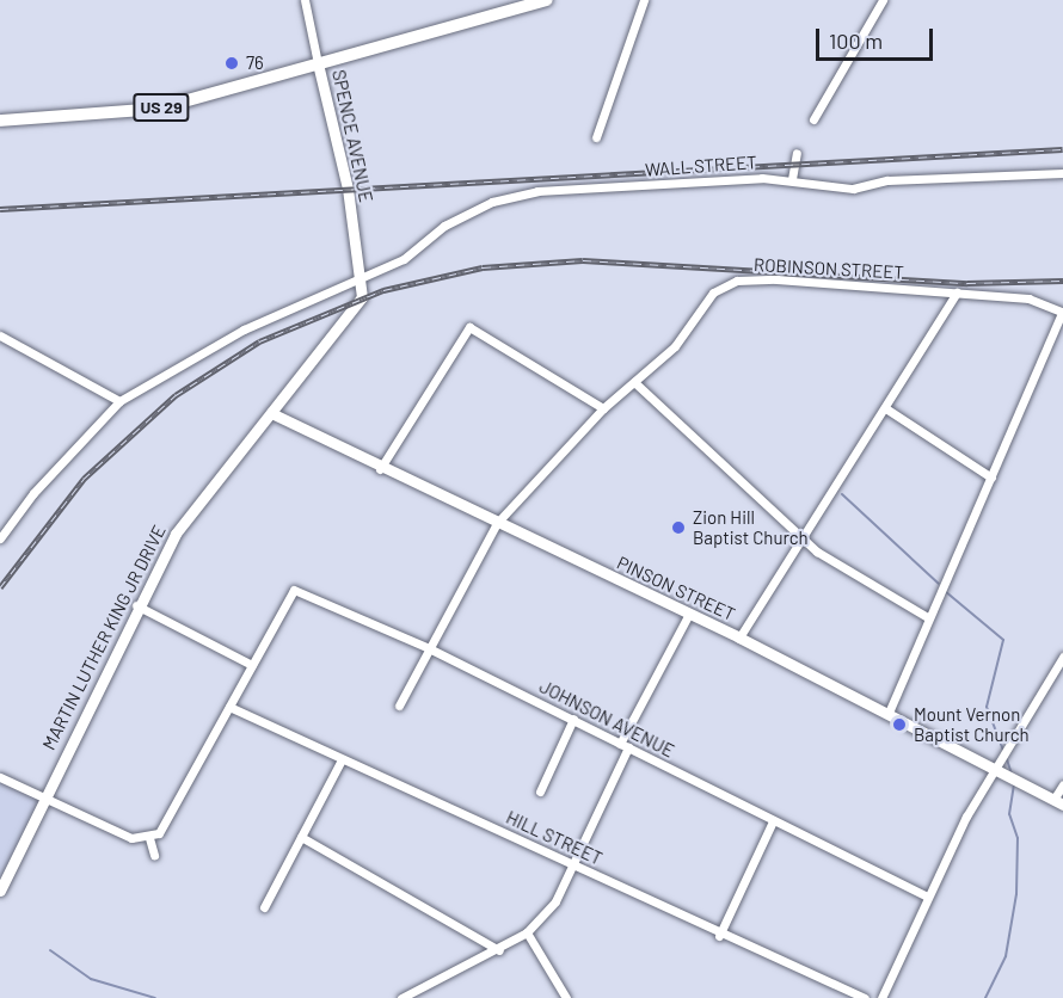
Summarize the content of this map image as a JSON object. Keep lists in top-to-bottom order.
{
  "streets": {
    "main road": ["US 29"],
    "street": [
      "SPENCE AVENUE",
      "WALL STREET",
      "ROBINSON STREET",
      "PINSON STREET",
      "MARTIN LUTHER KING JR DRIVE",
      "JOHNSON AVENUE",
      "HILL STREET"
    ]
  },
  "crossings": [
    ["US 29", "SPENCE AVENUE"],
    ["SPENCE AVENUE", "WALL STREET"],
    ["SPENCE AVENUE", "MARTIN LUTHER KING JR DRIVE"],
    ["WALL STREET", "MARTIN LUTHER KING JR DRIVE"],
    ["ROBINSON STREET", "PINSON STREET"],
    ["ROBINSON STREET", "JOHNSON AVENUE"],
    ["PINSON STREET", "MARTIN LUTHER KING JR DRIVE"]
  ],
  "places": ["76", "Zion Hill Baptist Church", "Mount Vernon Baptist Church"],
  "scale_bar": "100 m"
}
